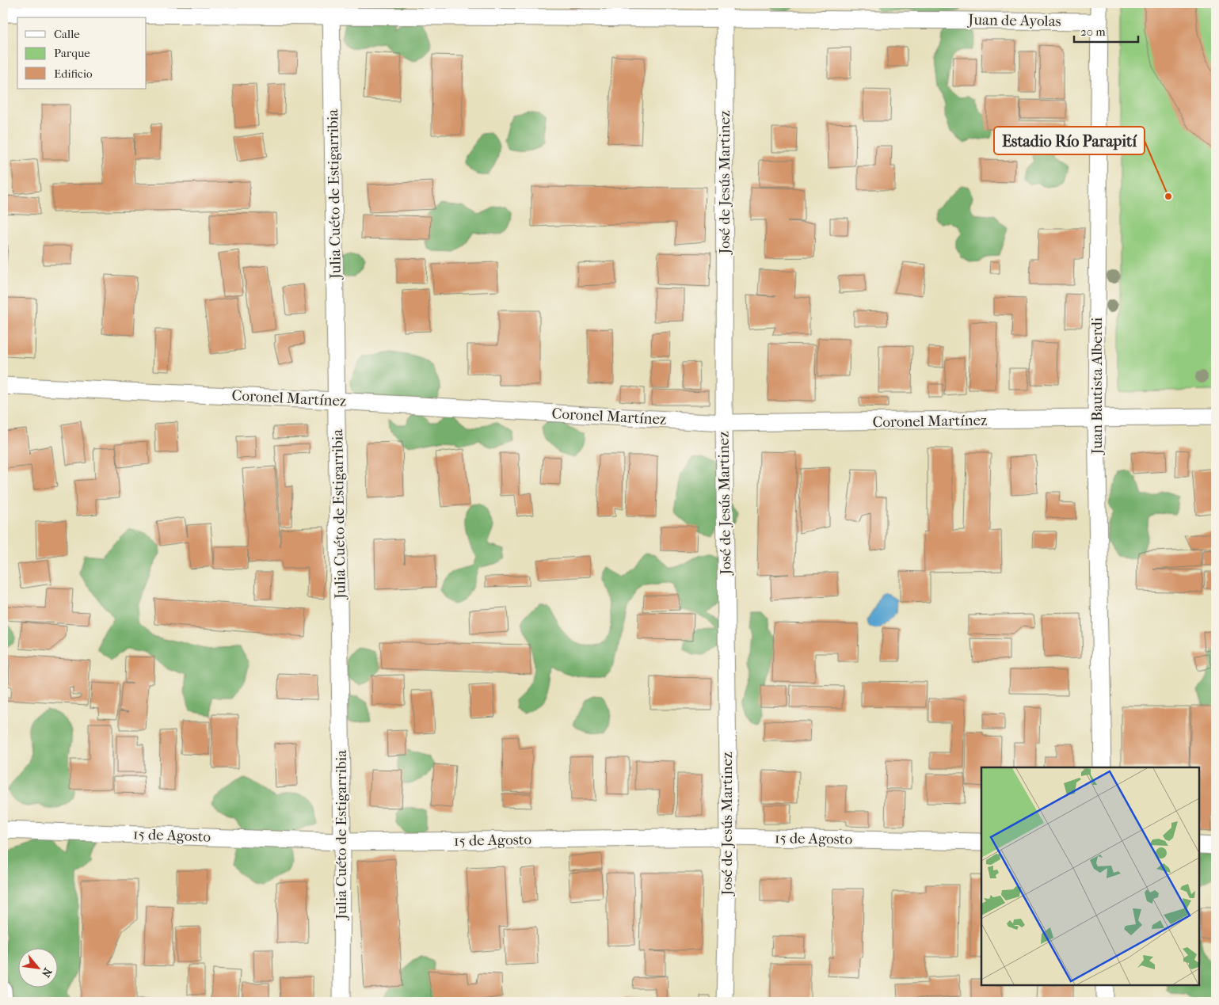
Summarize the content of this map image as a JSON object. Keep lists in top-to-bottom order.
{
  "streets": {
    "street": [
      "Juan de Ayolas",
      "José de Jesús Martinez",
      "Julia Cuéto de Estigarribia",
      "Juan Bautista Alberdi",
      "Coronel Martínez",
      "15 de Agosto"
    ]
  },
  "crossings": [
    ["Juan de Ayolas", "José de Jesús Martinez"],
    ["Juan de Ayolas", "Julia Cuéto de Estigarribia"],
    ["Juan de Ayolas", "Juan Bautista Alberdi"],
    ["José de Jesús Martinez", "Coronel Martínez"],
    ["José de Jesús Martinez", "15 de Agosto"],
    ["Julia Cuéto de Estigarribia", "Coronel Martínez"],
    ["Julia Cuéto de Estigarribia", "15 de Agosto"],
    ["Juan Bautista Alberdi", "Coronel Martínez"]
  ],
  "places": ["Estadio Río Parapití"],
  "legend": ["Calle", "Parque", "Edificio"],
  "scale_bar": "20 m",
  "north": "bottom right"
}
